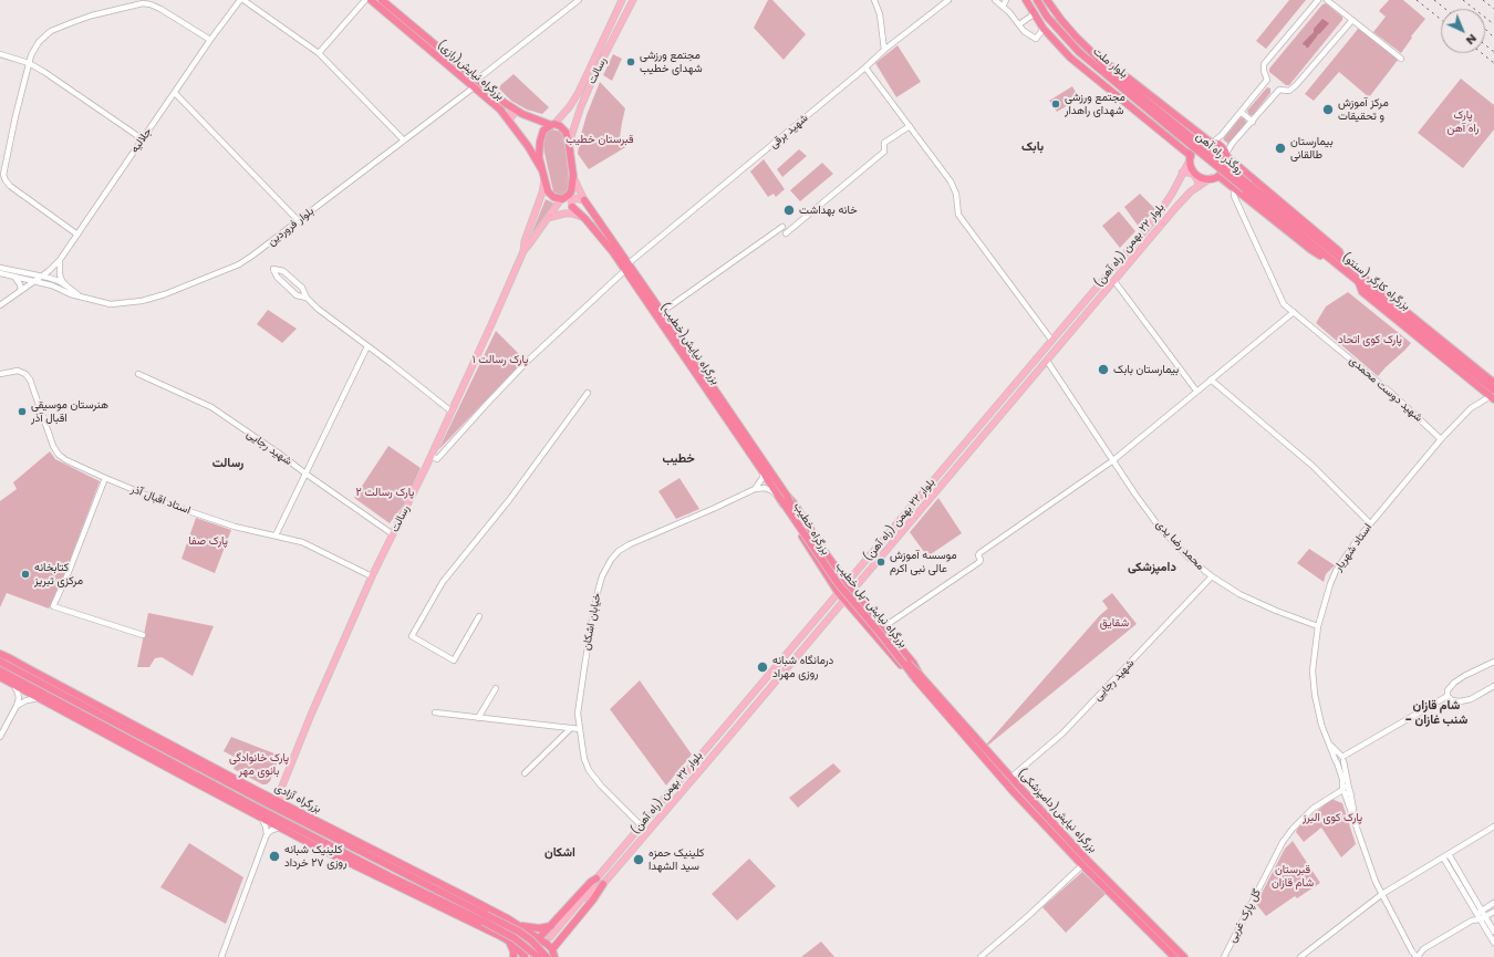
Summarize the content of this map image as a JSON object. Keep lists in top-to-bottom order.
{
  "streets": {
    "highway": [
      "بلوار ملت",
      "بزرگراه نیایش(رازی)",
      "روگذر راه آهن",
      "بزرگراه کارگر (سنتو)",
      "بزرگراه نیایش(خطیب)",
      "بزرگراه خطیب",
      "بزرگراه نیایش-پل خطیب",
      "بزرگراه آزادی",
      "بزرگراه نیایش(دامپزشکی)"
    ],
    "main road": ["رسالت", "بلوار ۲۲ بهمن (راه آهن)"],
    "street": [
      "شهید برقی",
      "جلالیه",
      "بلوار فروردین",
      "شهید دوست محمدی",
      "شهید رجایی",
      "استاد اقبال آذر",
      "محمد رضا یدی",
      "استاد شهریار",
      "خیابان اشکان",
      "گل پارک غربی"
    ]
  },
  "crossings": [
    ["بلوار ملت", "روگذر راه آهن"],
    ["بزرگراه نیایش(رازی)", "رسالت"],
    ["بزرگراه نیایش(رازی)", "بلوار فروردین"],
    ["رسالت", "شهید رجایی"],
    ["رسالت", "استاد اقبال آذر"],
    ["شهید برقی", "بزرگراه نیایش(خطیب)"],
    ["جلالیه", "بلوار فروردین"],
    ["روگذر راه آهن", "بزرگراه کارگر (سنتو)"],
    ["بلوار ۲۲ بهمن (راه آهن)", "بزرگراه خطیب"],
    ["بلوار ۲۲ بهمن (راه آهن)", "محمد رضا یدی"],
    ["بلوار ۲۲ بهمن (راه آهن)", "خیابان اشکان"],
    ["بزرگراه کارگر (سنتو)", "استاد شهریار"],
    ["بزرگراه نیایش(خطیب)", "بزرگراه خطیب"],
    ["بزرگراه نیایش(خطیب)", "بزرگراه نیایش-پل خطیب"],
    ["شهید دوست محمدی", "استاد شهریار"],
    ["شهید رجایی", "محمد رضا یدی"],
    ["شهید رجایی", "بزرگراه نیایش(دامپزشکی)"],
    ["بزرگراه خطیب", "بزرگراه نیایش-پل خطیب"],
    ["بزرگراه خطیب", "بزرگراه نیایش(دامپزشکی)"],
    ["محمد رضا یدی", "استاد شهریار"],
    ["استاد شهریار", "گل پارک غربی"],
    ["بزرگراه نیایش-پل خطیب", "بزرگراه نیایش(دامپزشکی)"]
  ],
  "districts": [
    "بابک",
    "خطیب",
    "رسالت",
    "دامپزشکی",
    "شام قازان - شنب غازان",
    "اشکان"
  ],
  "parks": [
    "پارک راه آهن",
    "قبرستان خطیب",
    "پارک کوی اتحاد",
    "پارک رسالت ۱",
    "پارک رسالت ۲",
    "پارک صفا",
    "شقایق",
    "پارک خانوادگی بانوی مهر",
    "پارک کوی البرز",
    "قبرستان شام قازان"
  ],
  "places": [
    "مجتمع ورزشی شهدای خطیب",
    "مجتمع ورزشی شهدای راهدار",
    "مرکز آموزش و تحقیقات",
    "بیمارستان طالقانی",
    "خانه بهداشت",
    "بیمارستان بابک",
    "هنرستان موسیقی اقبال آذر",
    "موسسه آموزش عالی نبی اکرم",
    "کتابخانه مرکزى تبریز",
    "درمانگاه شبانه روزی مهراد",
    "کلینیک شبانه روزی ۲۷ خرداد",
    "کلینیک حمزه سید الشهدا"
  ],
  "north": "bottom right"
}
